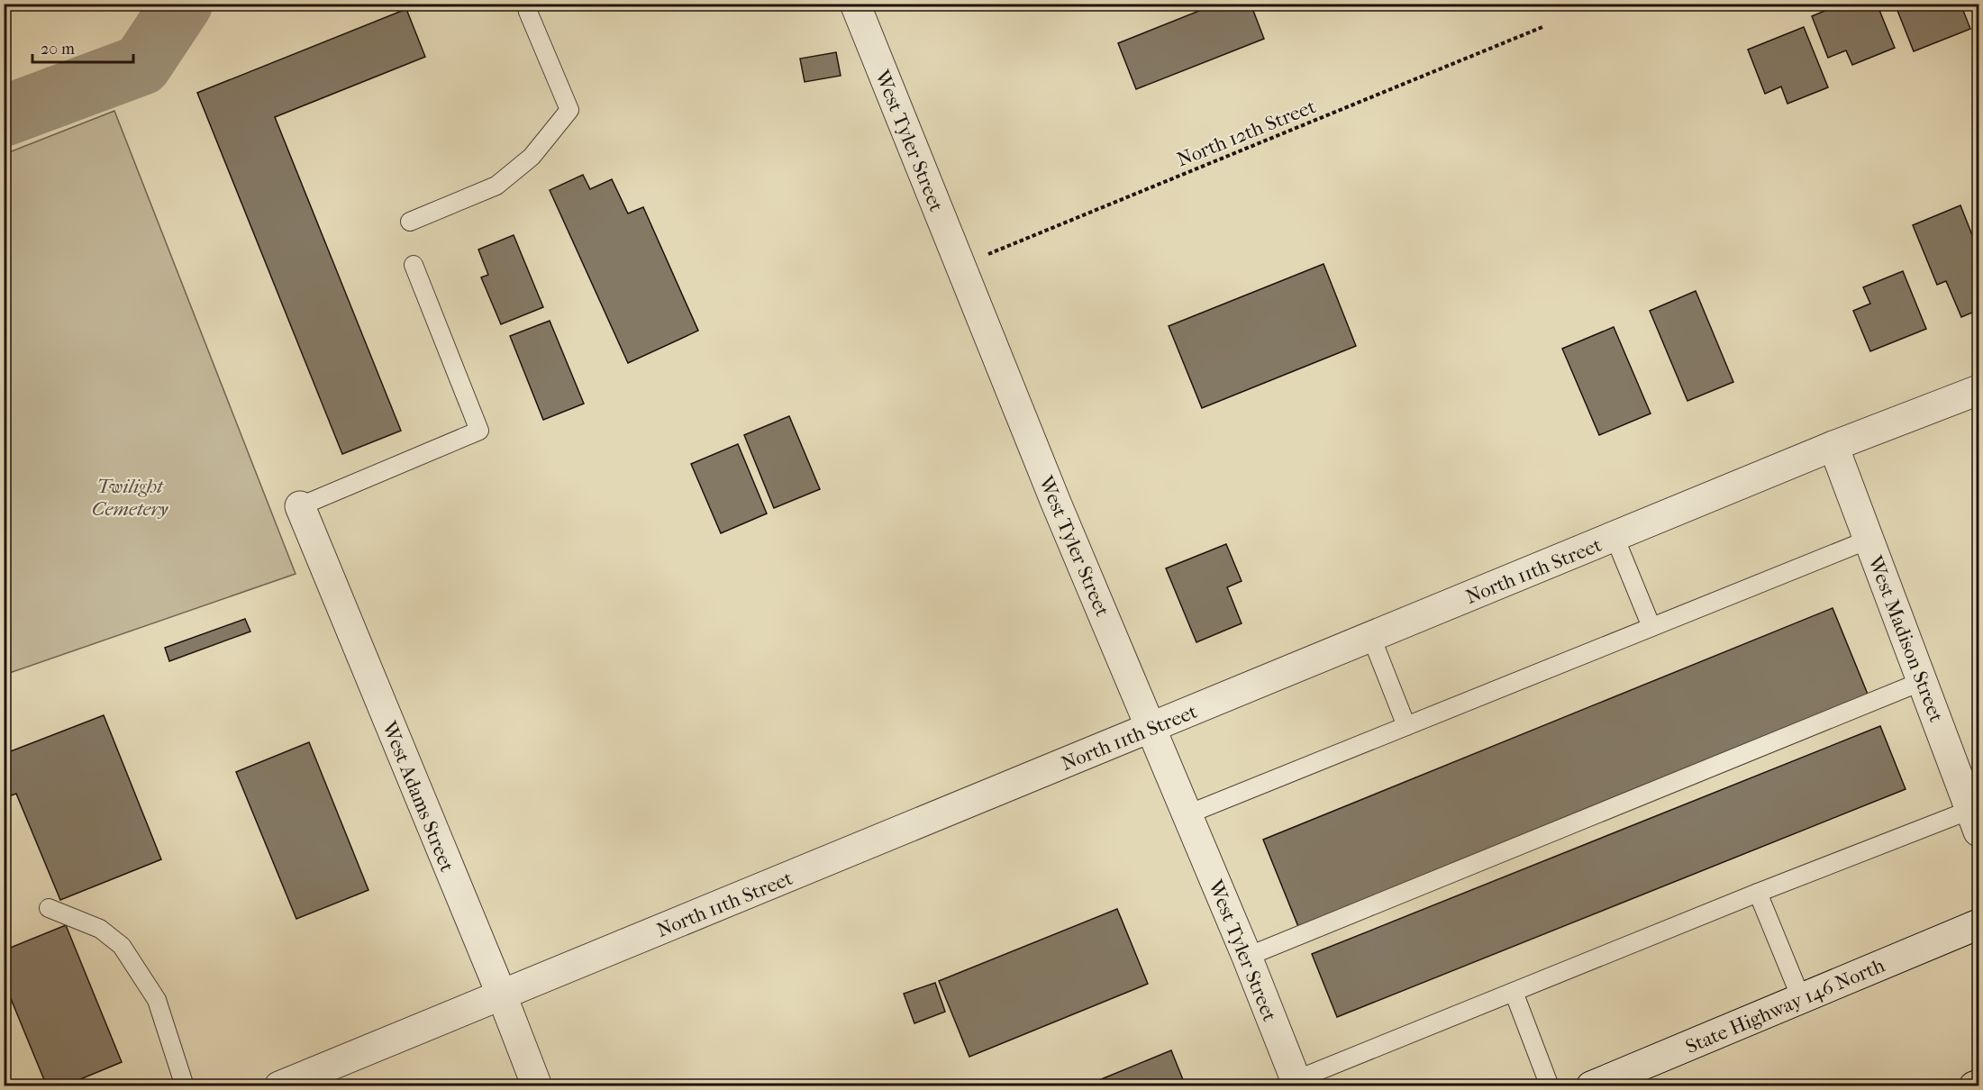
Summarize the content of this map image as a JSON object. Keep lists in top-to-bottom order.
{
  "streets": {
    "street": [
      "West Tyler Street",
      "North 11th Street",
      "West Madison Street",
      "West Adams Street",
      "State Highway 146 North"
    ],
    "path": ["North 12th Street"]
  },
  "crossings": [
    ["North 12th Street", "West Tyler Street"],
    ["West Tyler Street", "North 11th Street"],
    ["North 11th Street", "West Madison Street"],
    ["North 11th Street", "West Adams Street"]
  ],
  "parks": ["Twilight Cemetery"],
  "scale_bar": "20 m"
}
